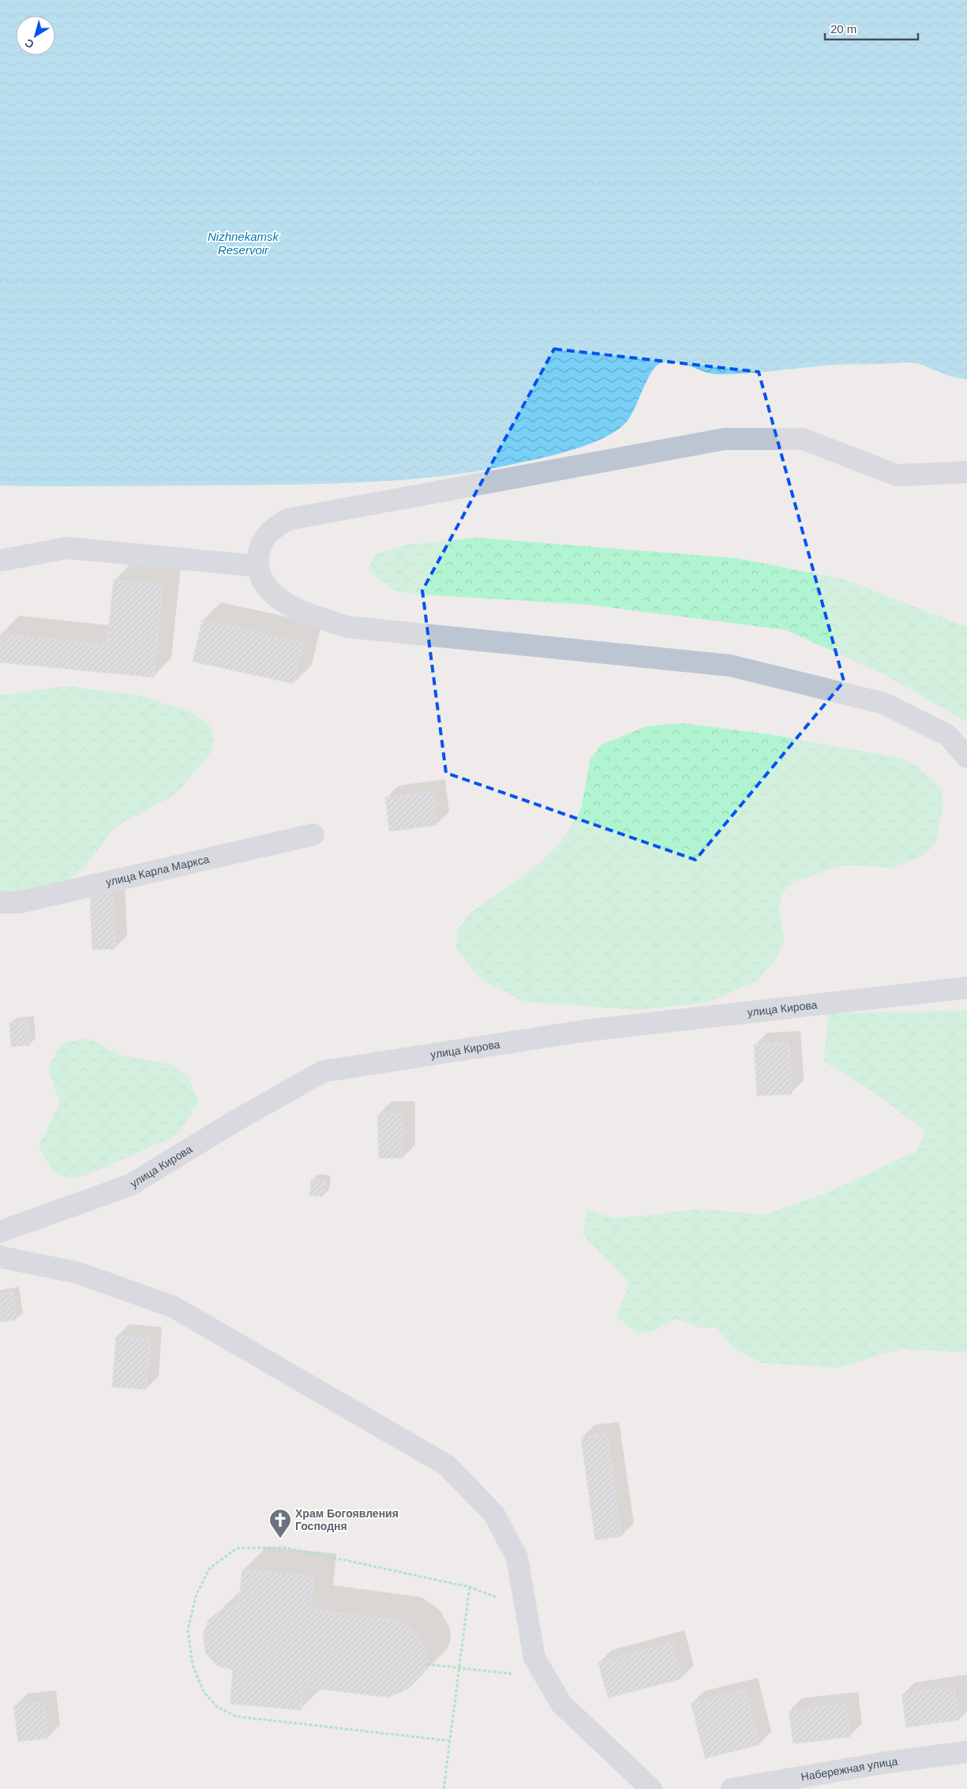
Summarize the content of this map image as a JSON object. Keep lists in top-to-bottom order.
{
  "streets": {
    "street": ["улица Карла Маркса", "улица Кирова", "Набережная улица"]
  },
  "water": ["Nizhnekamsk Reservoir"],
  "places": {
    "church": ["Храм Богоявления Господня"]
  },
  "scale_bar": "20 m",
  "north": "bottom left"
}
